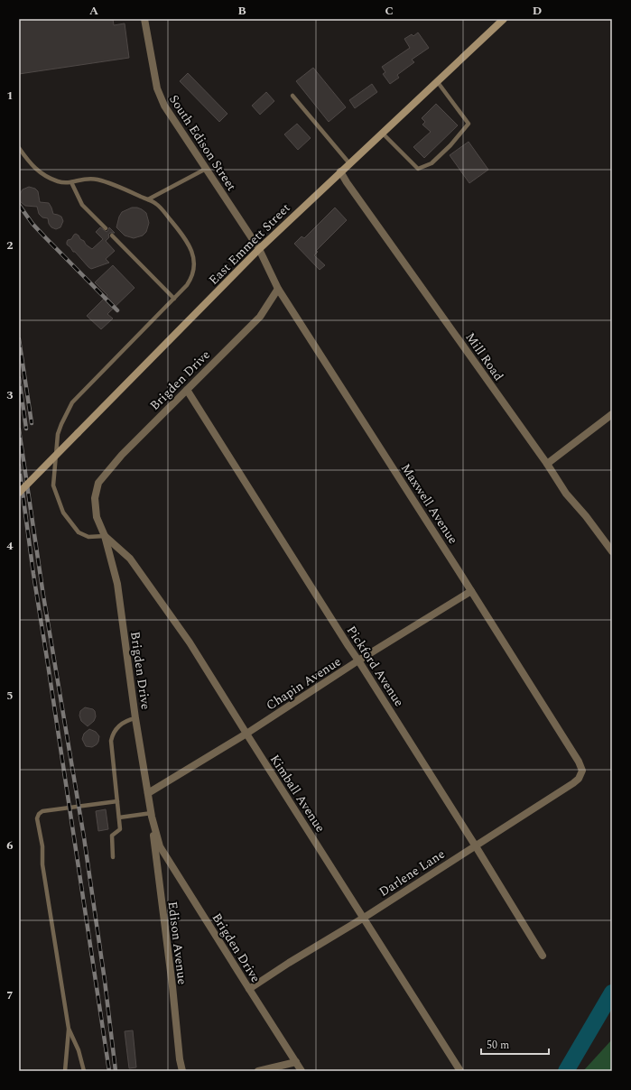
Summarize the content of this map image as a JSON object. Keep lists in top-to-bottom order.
{
  "streets": {
    "street": [
      "South Edison Street",
      "East Emmett Street",
      "Mill Road",
      "Brigden Drive",
      "Maxwell Avenue",
      "Pickford Avenue",
      "Chapin Avenue",
      "Kimball Avenue",
      "Darlene Lane",
      "Edison Avenue"
    ]
  },
  "crossings": [
    ["South Edison Street", "East Emmett Street"],
    ["South Edison Street", "Maxwell Avenue"],
    ["East Emmett Street", "Mill Road"],
    ["East Emmett Street", "Maxwell Avenue"],
    ["Brigden Drive", "Maxwell Avenue"],
    ["Brigden Drive", "Pickford Avenue"],
    ["Brigden Drive", "Chapin Avenue"],
    ["Brigden Drive", "Kimball Avenue"],
    ["Brigden Drive", "Darlene Lane"],
    ["Brigden Drive", "Edison Avenue"],
    ["Maxwell Avenue", "Chapin Avenue"],
    ["Maxwell Avenue", "Darlene Lane"],
    ["Pickford Avenue", "Chapin Avenue"],
    ["Pickford Avenue", "Darlene Lane"],
    ["Chapin Avenue", "Kimball Avenue"],
    ["Kimball Avenue", "Darlene Lane"]
  ],
  "scale_bar": "50 m",
  "grid": {
    "columns": [
      "A",
      "B",
      "C",
      "D"
    ],
    "rows": [
      "1",
      "2",
      "3",
      "4",
      "5",
      "6",
      "7"
    ]
  }
}
